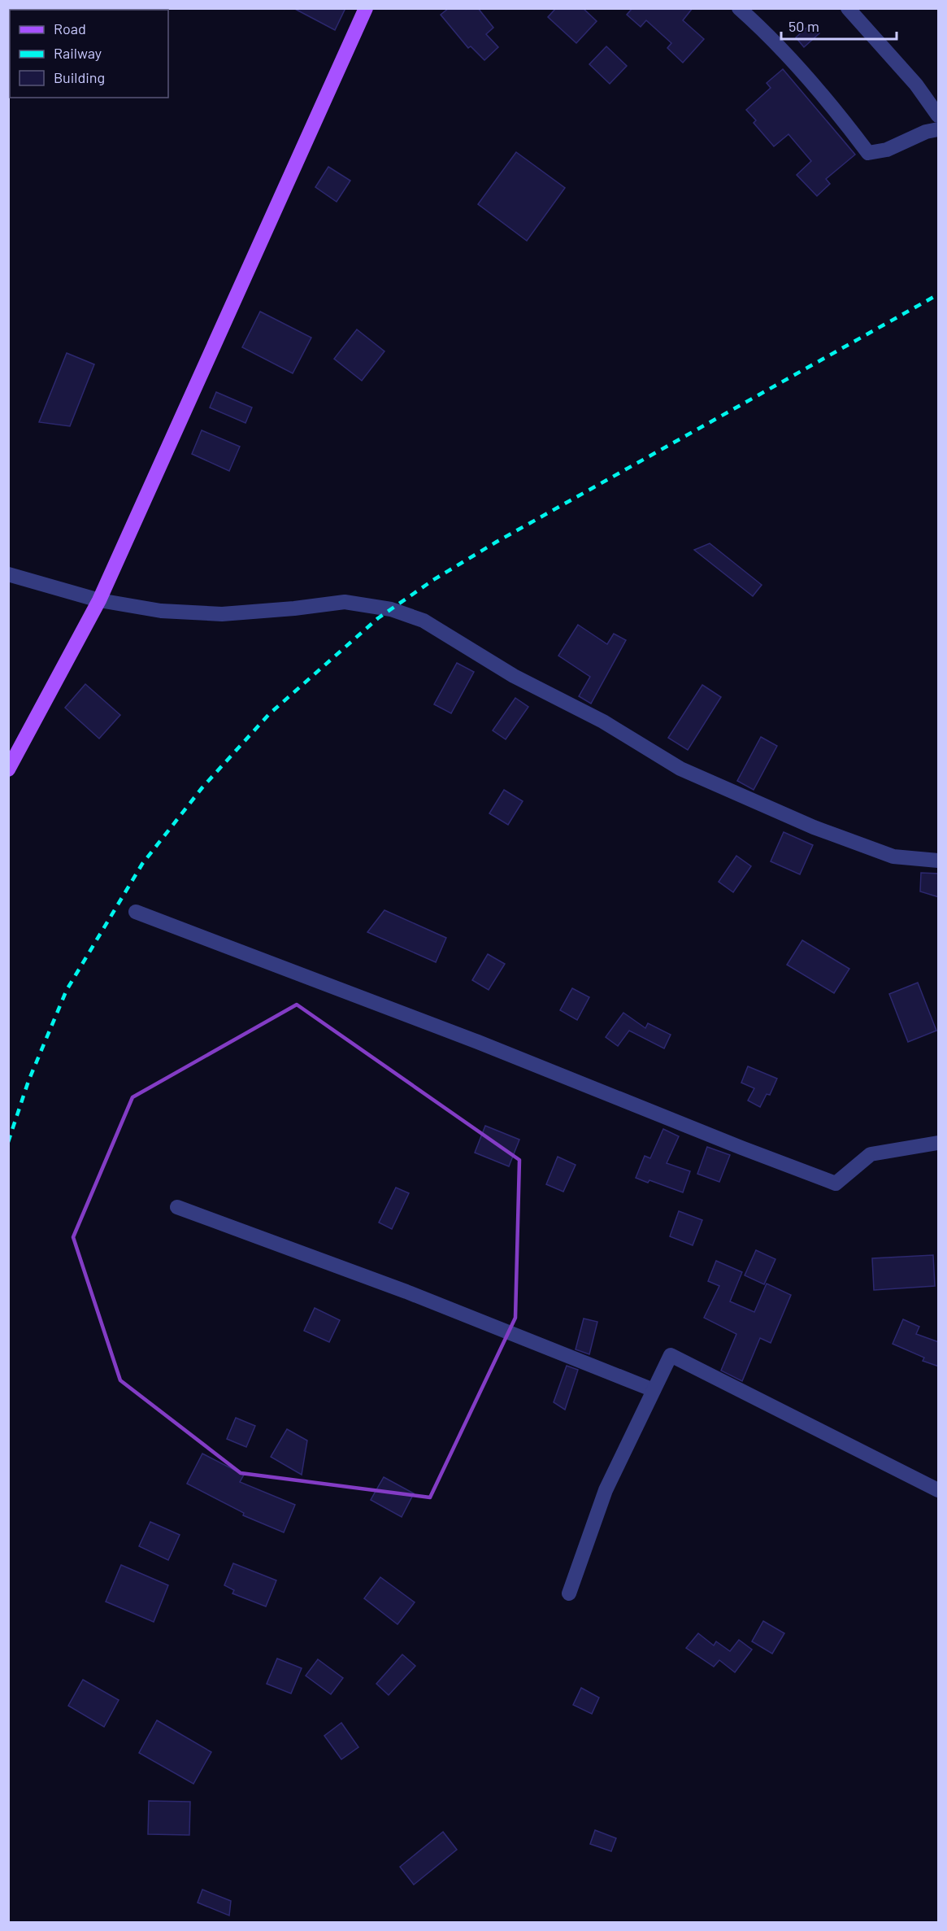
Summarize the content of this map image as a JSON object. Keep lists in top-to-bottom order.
{
  "legend": ["Road", "Railway", "Building"],
  "scale_bar": "50 m"
}
